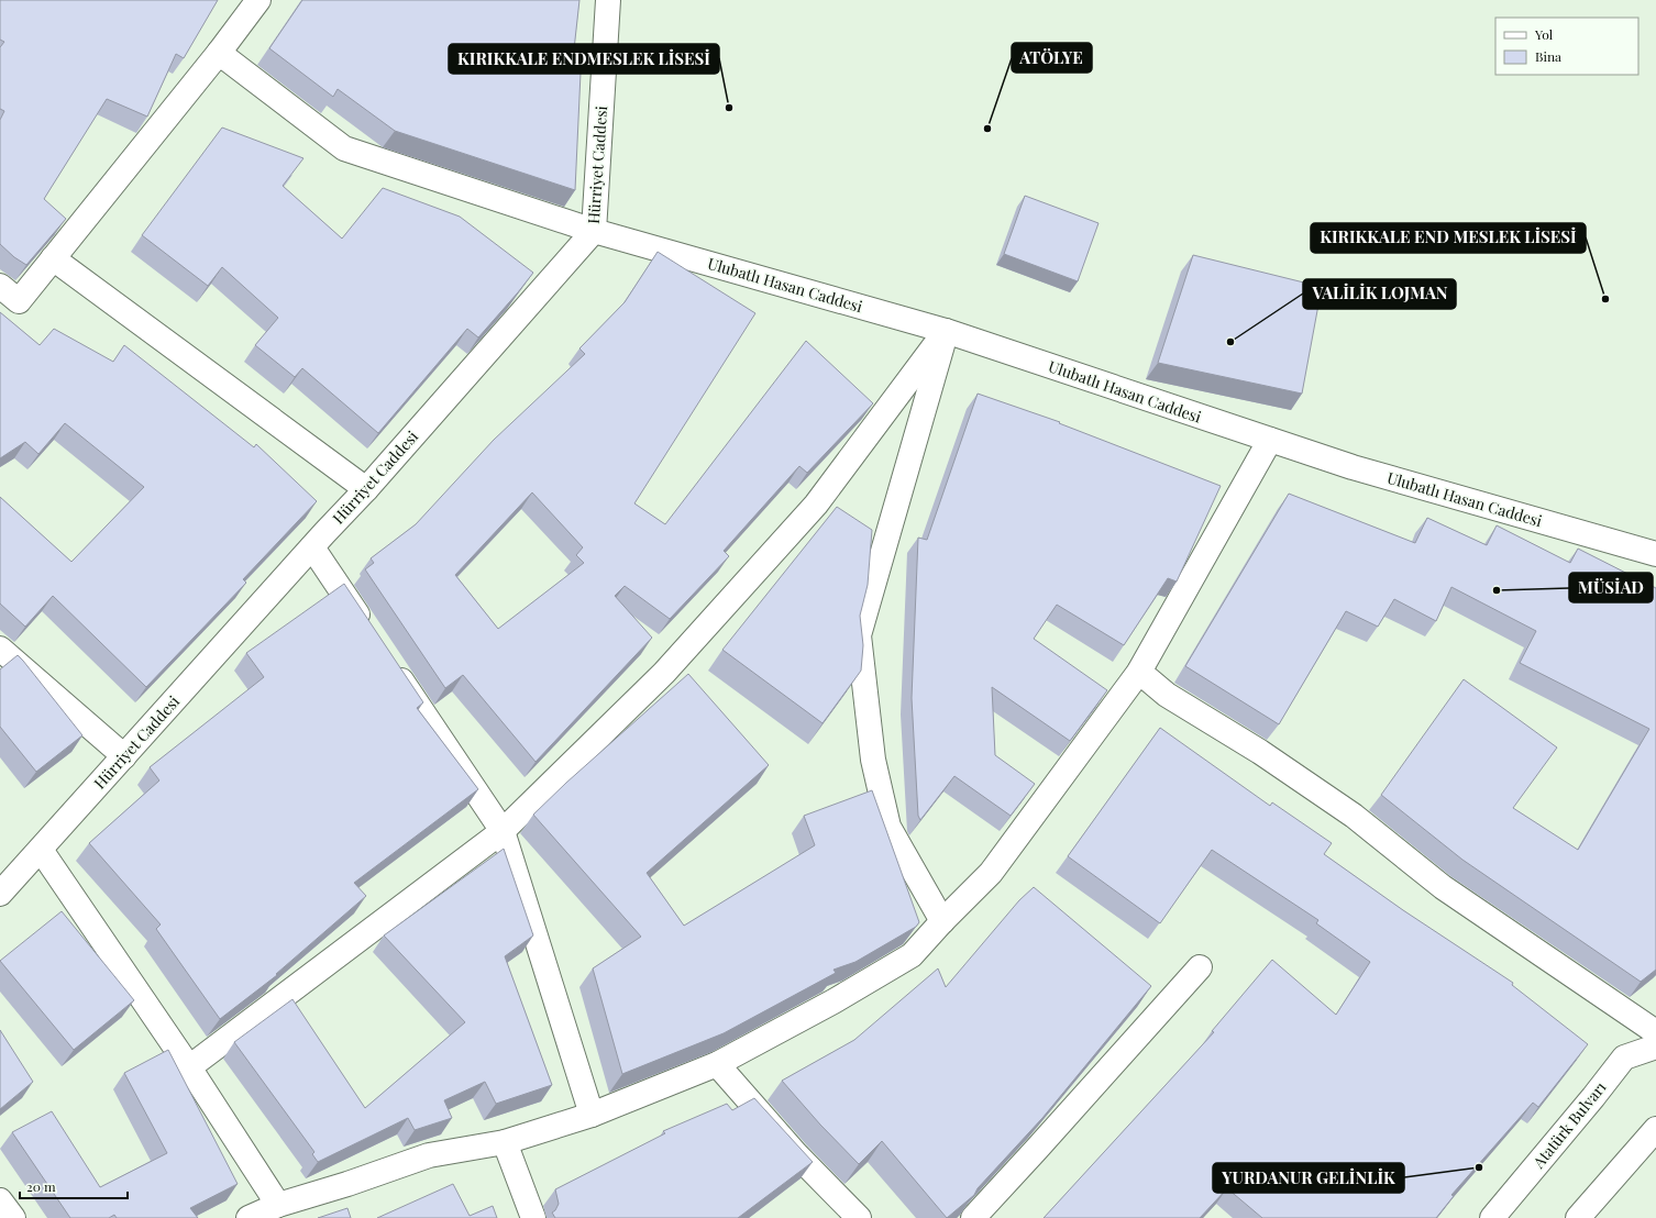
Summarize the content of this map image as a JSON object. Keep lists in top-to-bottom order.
{
  "streets": {
    "street": ["Hürriyet Caddesi", "Ulubatlı Hasan Caddesi", "Atatürk Bulvarı"]
  },
  "crossings": [
    ["Hürriyet Caddesi", "Ulubatlı Hasan Caddesi"]
  ],
  "places": [
    "KIRIKKALE ENDMESLEK LİSESİ",
    "ATÖLYE",
    "KIRIKKALE END MESLEK LİSESİ",
    "VALİLİK LOJMAN",
    "MÜSİAD",
    "YURDANUR GELİNLİK"
  ],
  "legend": ["Yol", "Bina"],
  "scale_bar": "20 m"
}
